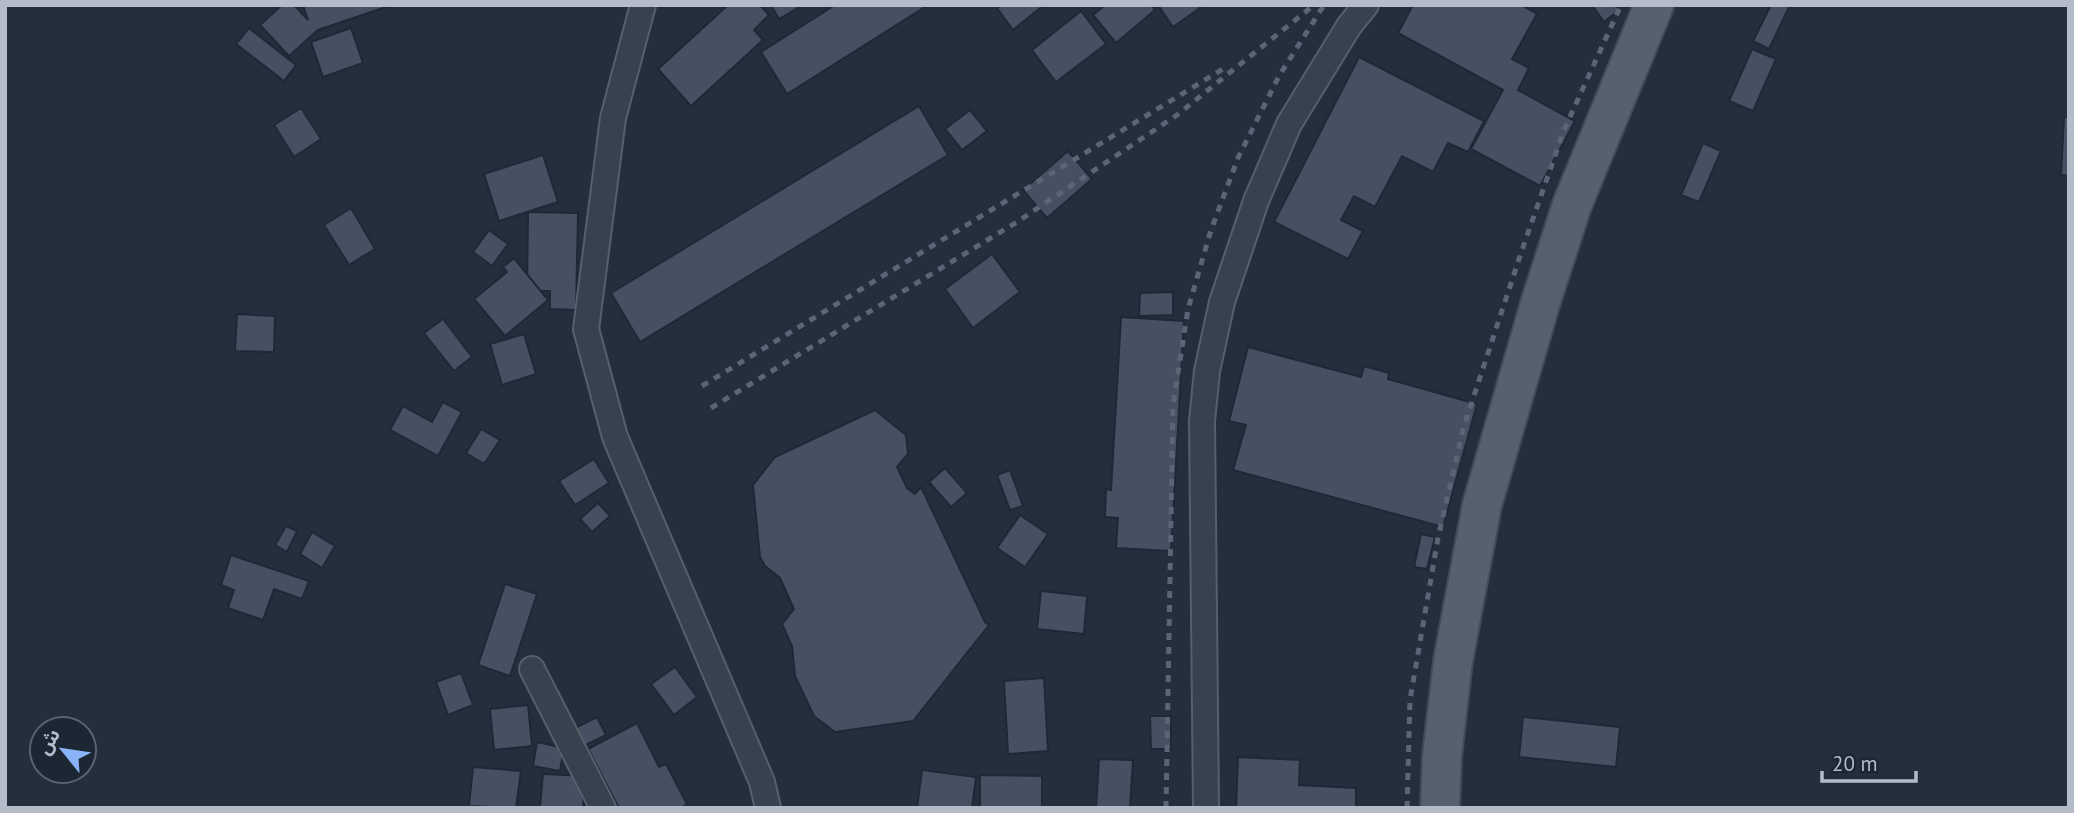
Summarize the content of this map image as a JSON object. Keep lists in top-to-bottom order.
{
  "scale_bar": "20 m",
  "north": "top left"
}
